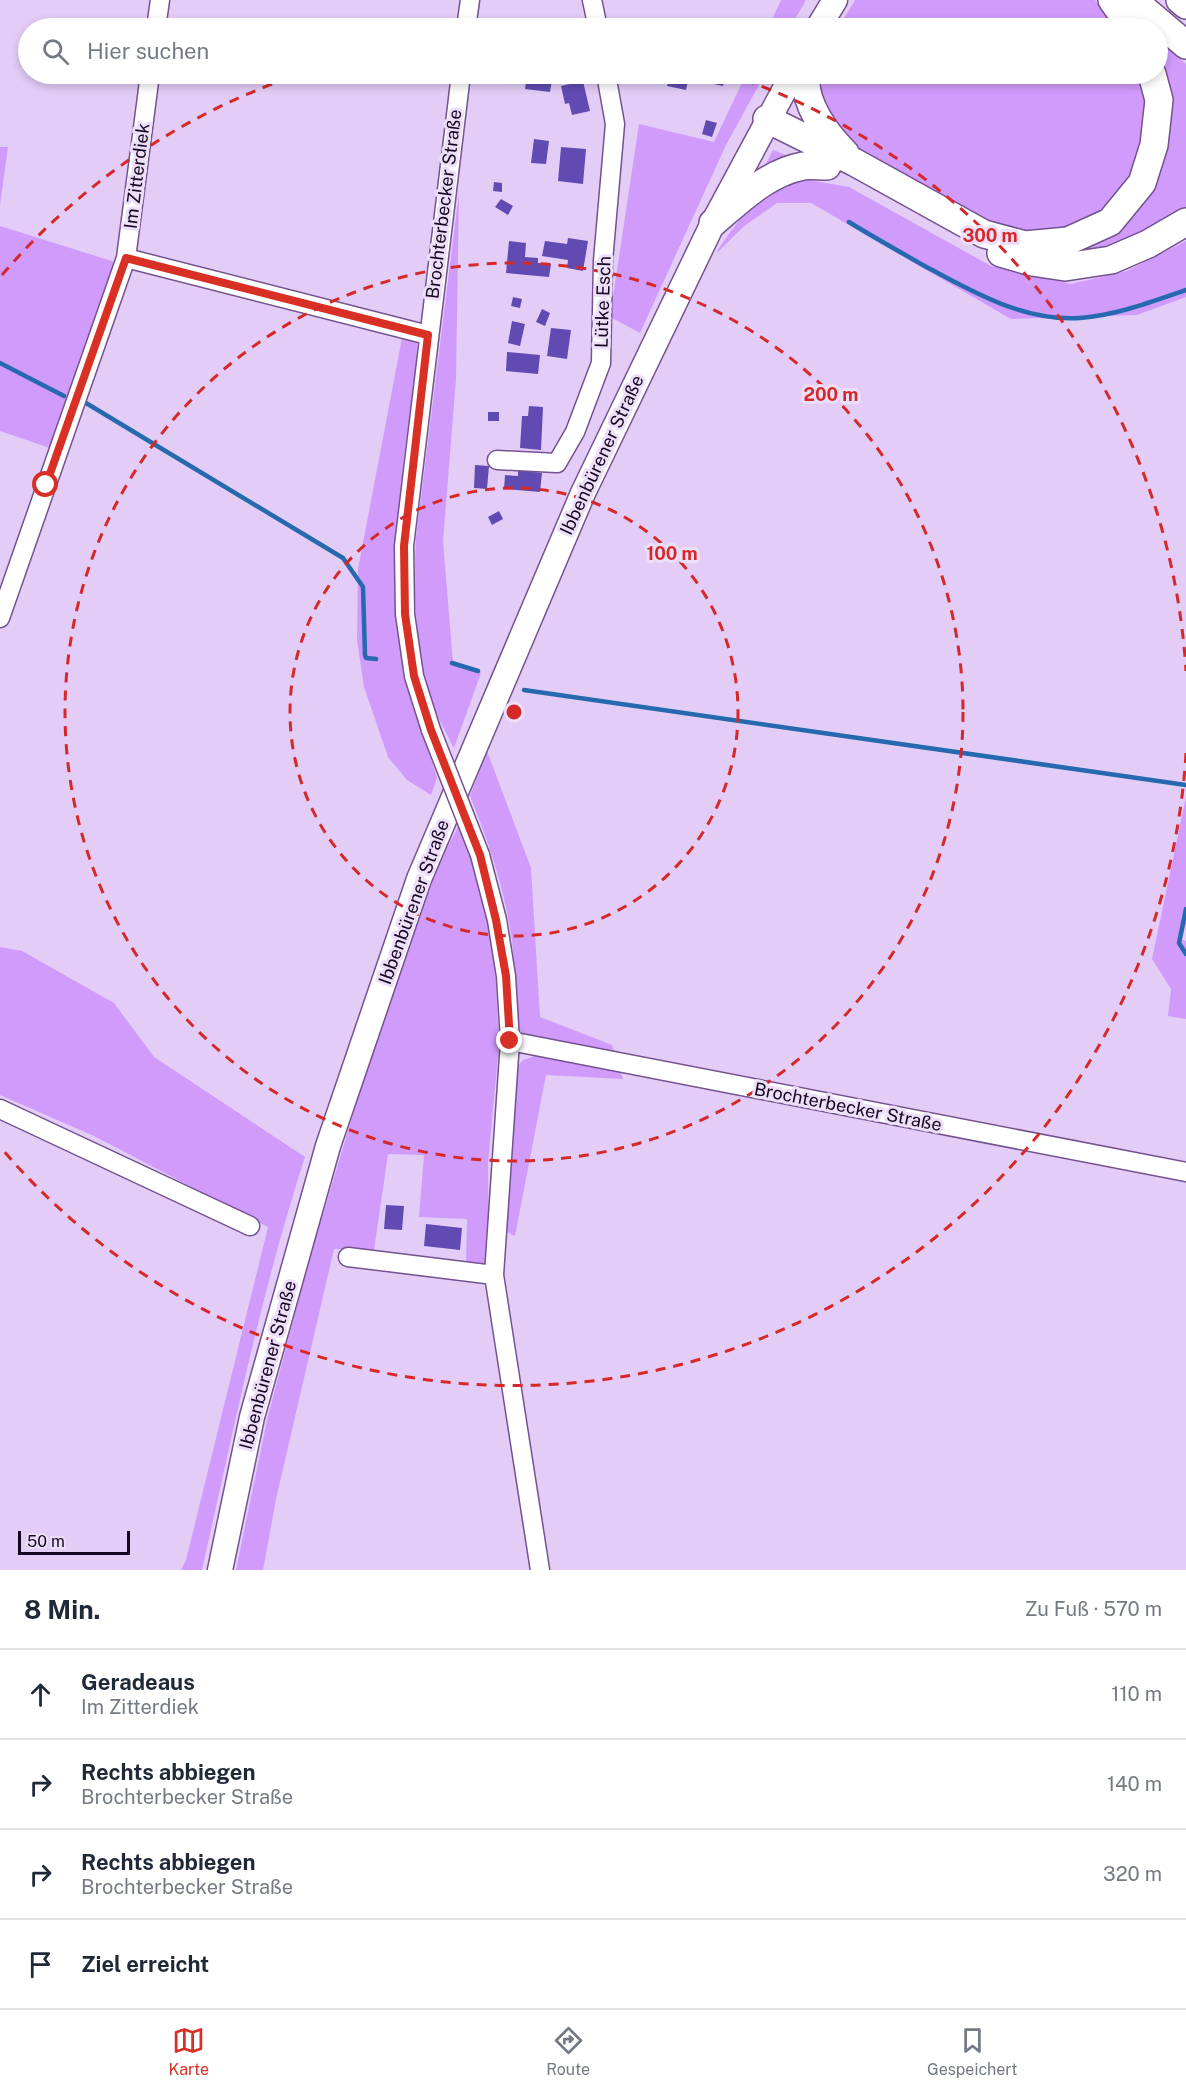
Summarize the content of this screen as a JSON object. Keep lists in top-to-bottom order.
{
  "streets": {
    "main road": ["Ibbenbürener Straße"],
    "street": ["Im Zitterdiek", "Brochterbecker Straße", "Lütke Esch"]
  },
  "scale_bar": "50 m",
  "page": {
    "search": "Hier suchen",
    "scale": "50 m",
    "heading": ["8 Min.", "Zu Fuß · 570 m"],
    "list": [
      ["Geradeaus", "Im Zitterdiek", "110 m"],
      ["Rechts abbiegen", "Brochterbecker Straße", "140 m"],
      ["Rechts abbiegen", "Brochterbecker Straße", "320 m"],
      "Ziel erreicht"
    ],
    "nav": ["Karte", "Route", "Gespeichert"]
  },
  "rings": ["300 m", "200 m", "100 m"]
}
